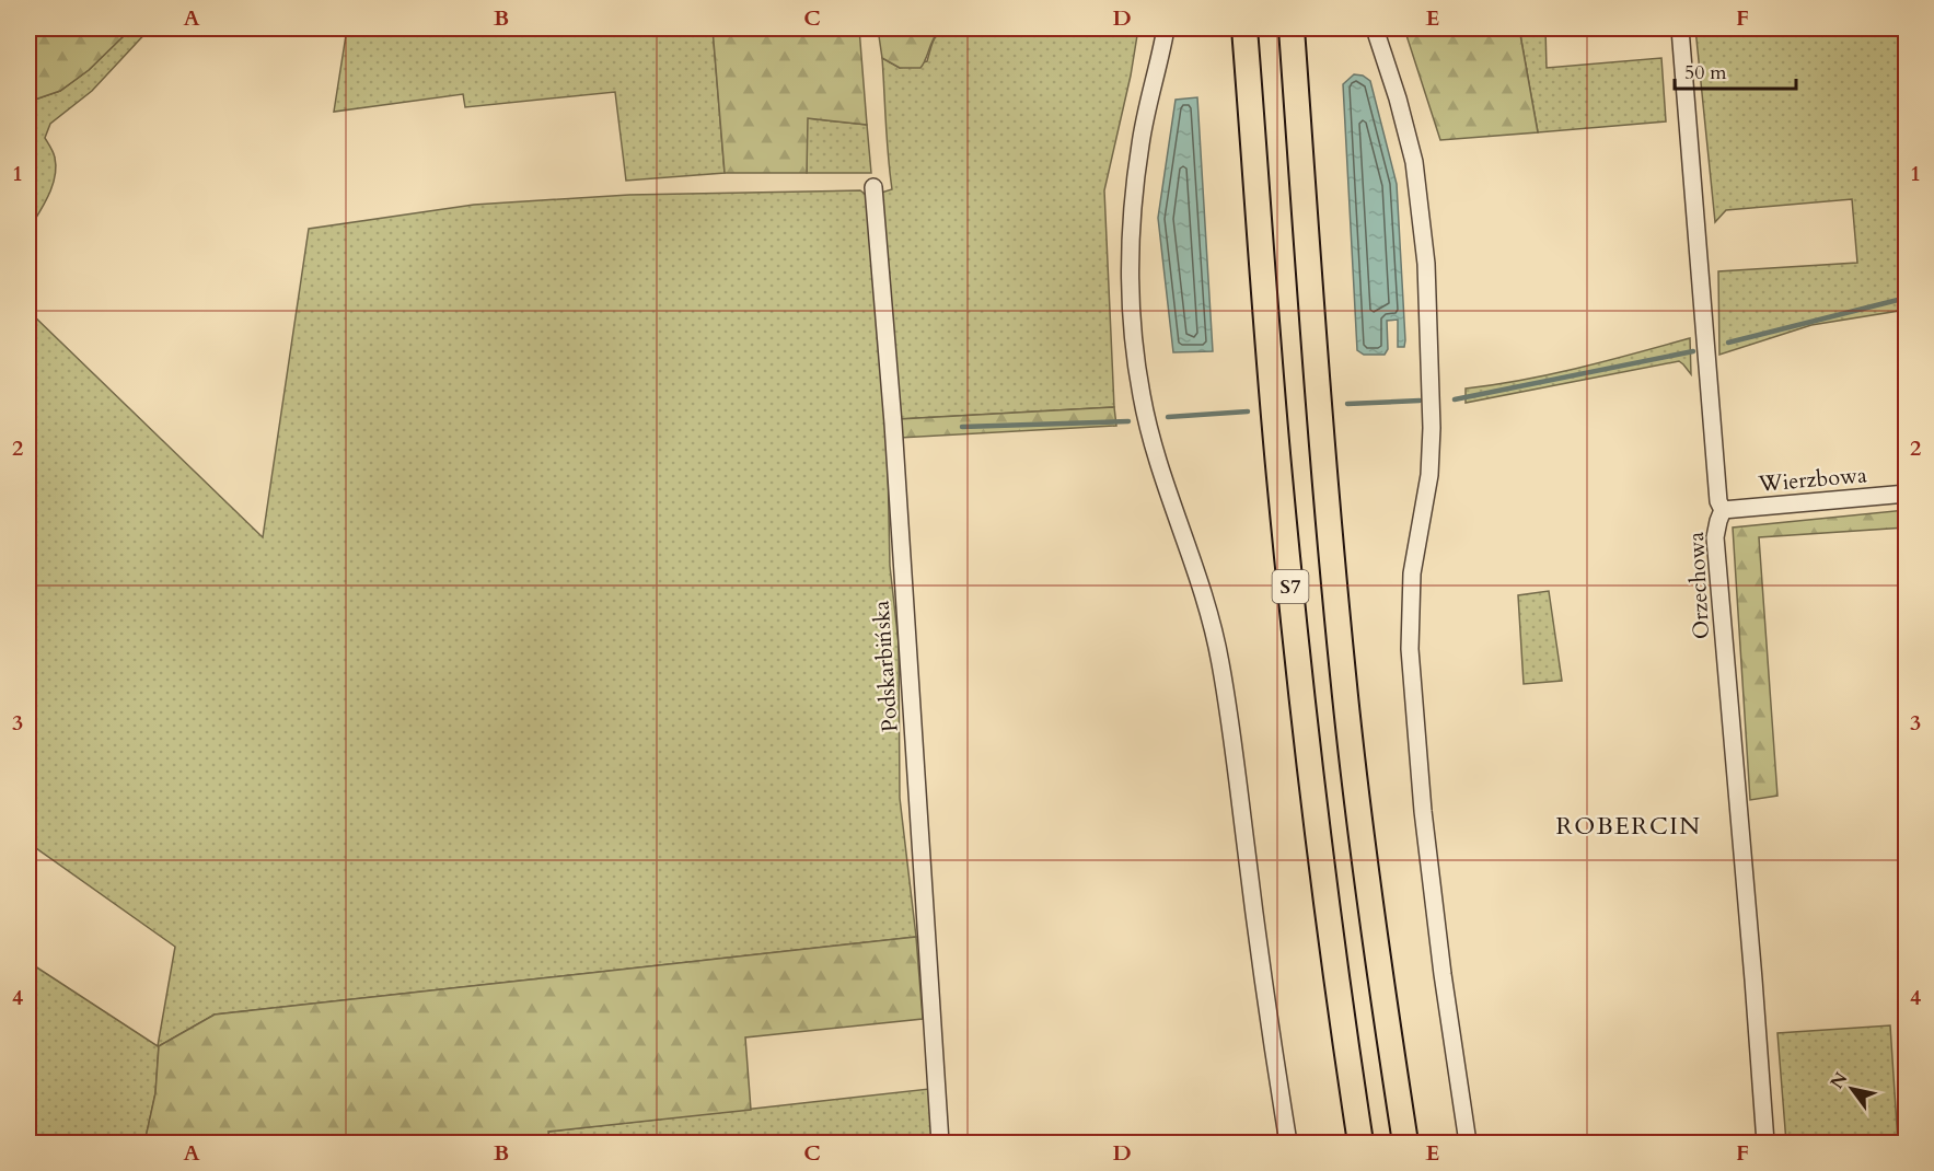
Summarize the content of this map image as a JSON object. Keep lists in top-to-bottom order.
{
  "streets": {
    "highway": ["S7"],
    "street": ["Wierzbowa", "Orzechowa", "Podskarbińska"]
  },
  "crossings": [
    ["Wierzbowa", "Orzechowa"]
  ],
  "districts": ["ROBERCIN"],
  "scale_bar": "50 m",
  "north": "top left",
  "grid": {
    "columns": [
      "A",
      "B",
      "C",
      "D",
      "E",
      "F"
    ],
    "rows": [
      "1",
      "2",
      "3",
      "4"
    ]
  }
}
